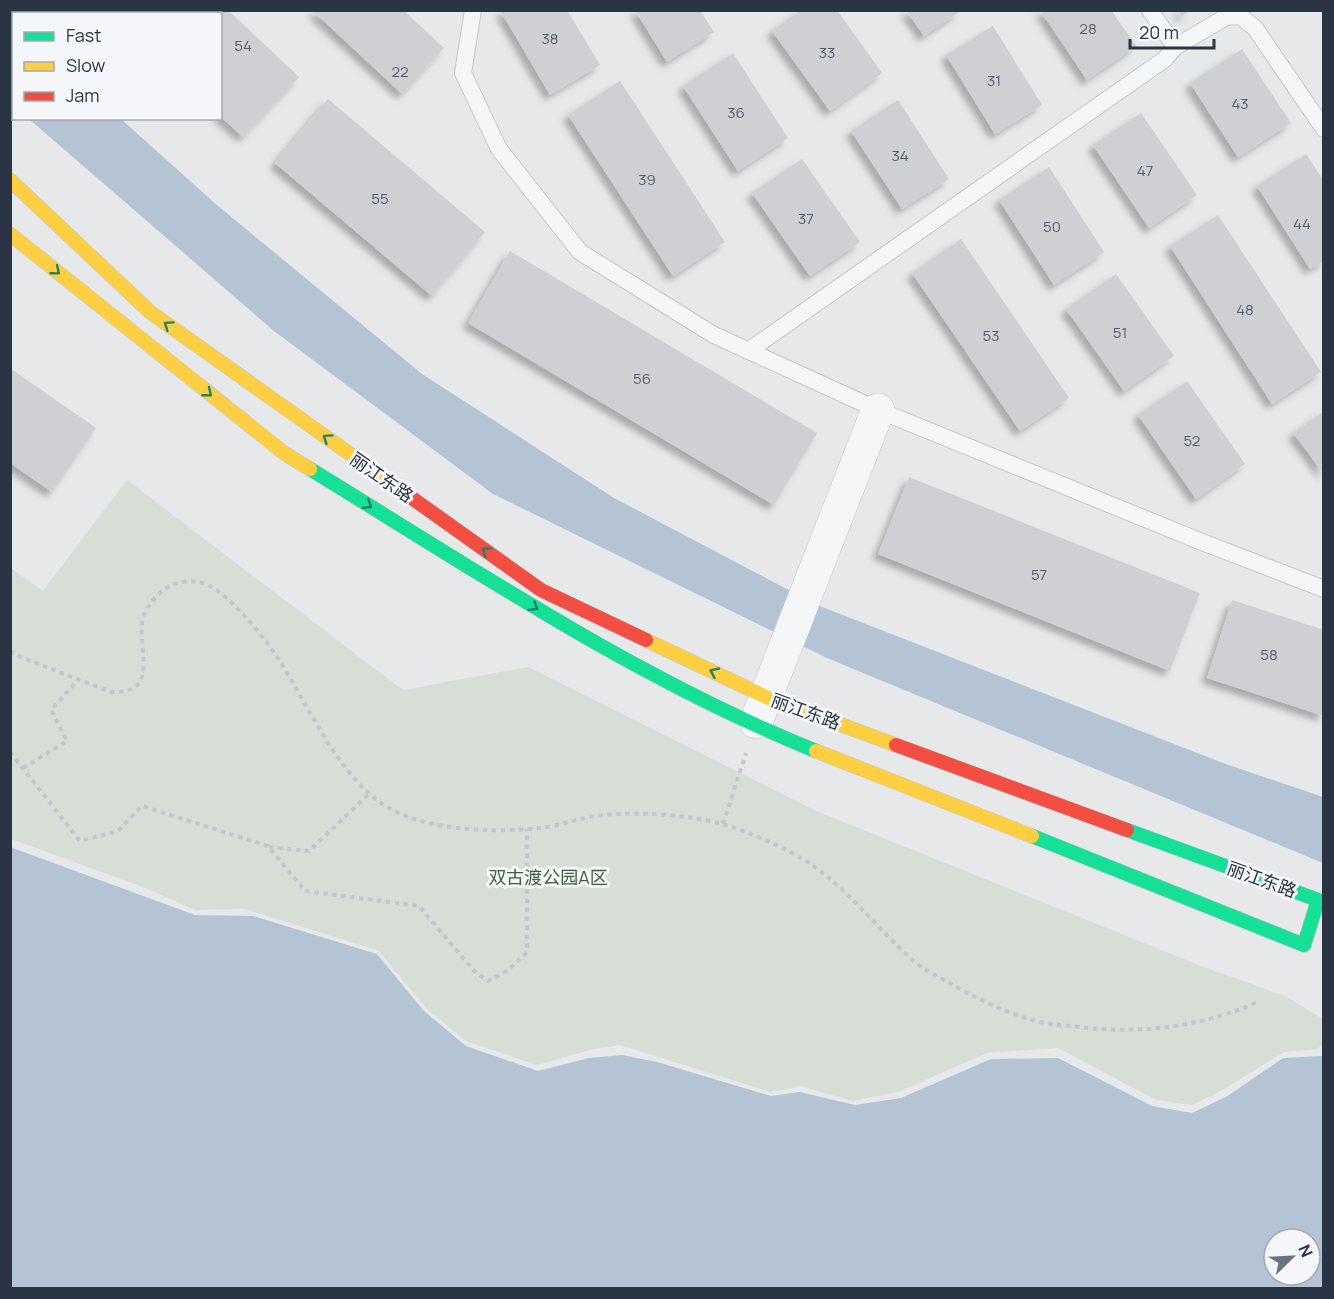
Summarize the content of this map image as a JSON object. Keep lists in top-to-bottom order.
{
  "streets": {
    "main road": ["丽江东路"]
  },
  "parks": ["双古渡公园A区"],
  "house_numbers": [
    "28",
    "38",
    "54",
    "33",
    "22",
    "31",
    "43",
    "36",
    "34",
    "47",
    "39",
    "55",
    "37",
    "44",
    "50",
    "48",
    "51",
    "53",
    "56",
    "52",
    "57",
    "58"
  ],
  "legend": ["Fast", "Slow", "Jam"],
  "scale_bar": "20 m",
  "north": "top right"
}
